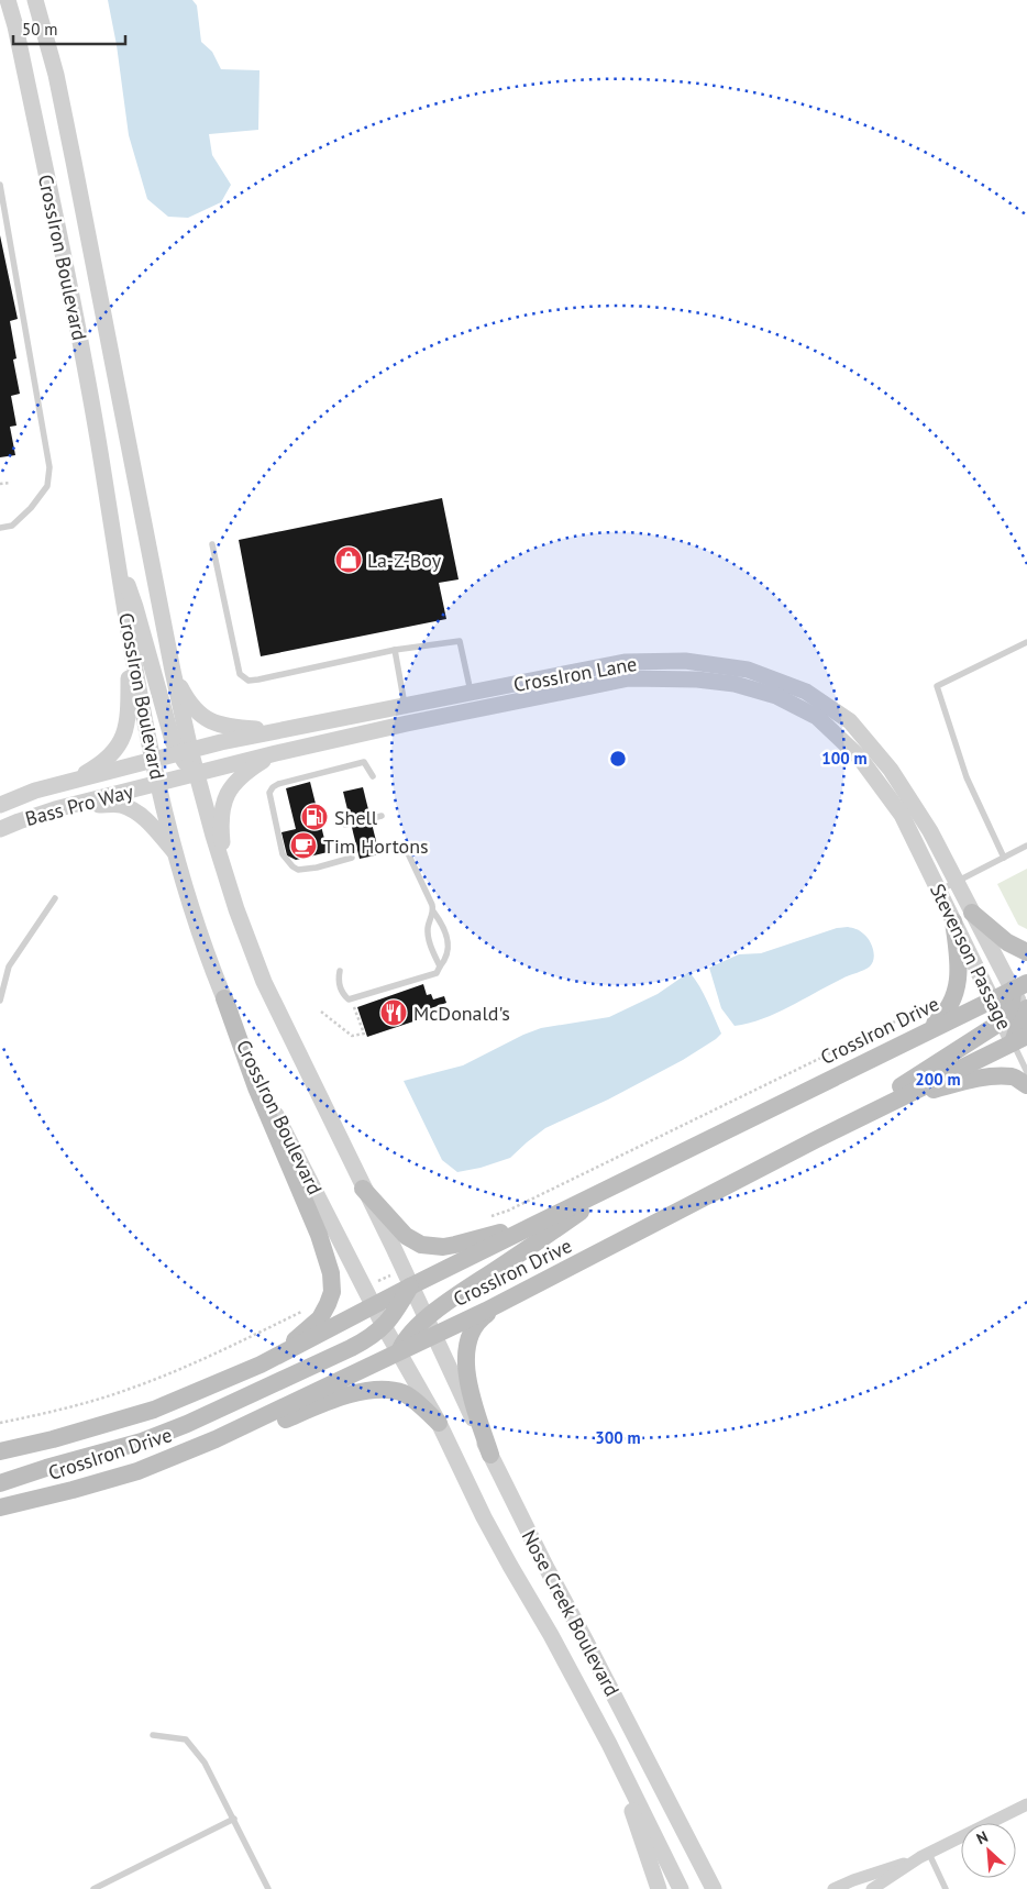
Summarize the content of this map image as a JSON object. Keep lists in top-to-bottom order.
{
  "streets": {
    "main road": ["CrossIron Drive"],
    "street": [
      "CrossIron Boulevard",
      "CrossIron Lane",
      "Bass Pro Way",
      "Stevenson Passage",
      "Nose Creek Boulevard"
    ]
  },
  "crossings": [
    ["CrossIron Boulevard", "CrossIron Lane"],
    ["CrossIron Boulevard", "Bass Pro Way"],
    ["CrossIron Boulevard", "CrossIron Drive"],
    ["CrossIron Boulevard", "Nose Creek Boulevard"],
    ["CrossIron Lane", "Bass Pro Way"],
    ["CrossIron Lane", "Stevenson Passage"],
    ["Stevenson Passage", "CrossIron Drive"],
    ["CrossIron Drive", "Nose Creek Boulevard"]
  ],
  "places": {
    "shop": ["La-Z-Boy"],
    "fuel station": ["Shell"],
    "cafe": ["Tim Hortons"],
    "restaurant": ["McDonald's"]
  },
  "scale_bar": "50 m",
  "north": "top left",
  "rings": ["100 m", "200 m", "300 m"]
}
